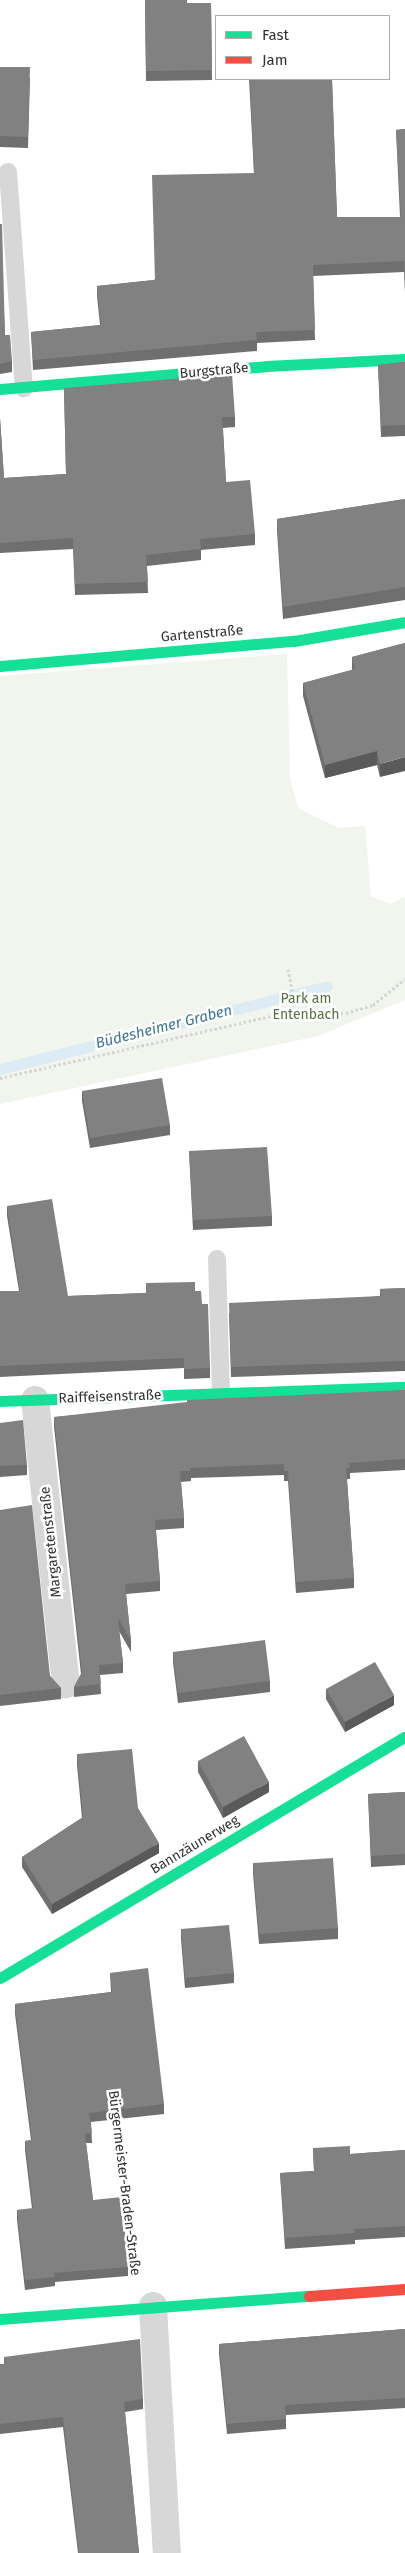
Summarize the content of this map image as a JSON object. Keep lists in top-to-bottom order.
{
  "streets": {
    "street": [
      "Burgstraße",
      "Gartenstraße",
      "Raiffeisenstraße",
      "Margaretenstraße",
      "Bannzäunerweg"
    ],
    "path": ["Bürgermeister-Braden-Straße"]
  },
  "crossings": [
    ["Raiffeisenstraße", "Margaretenstraße"]
  ],
  "water": ["Büdesheimer Graben"],
  "parks": ["Park am Entenbach"],
  "legend": ["Fast", "Jam"]
}
